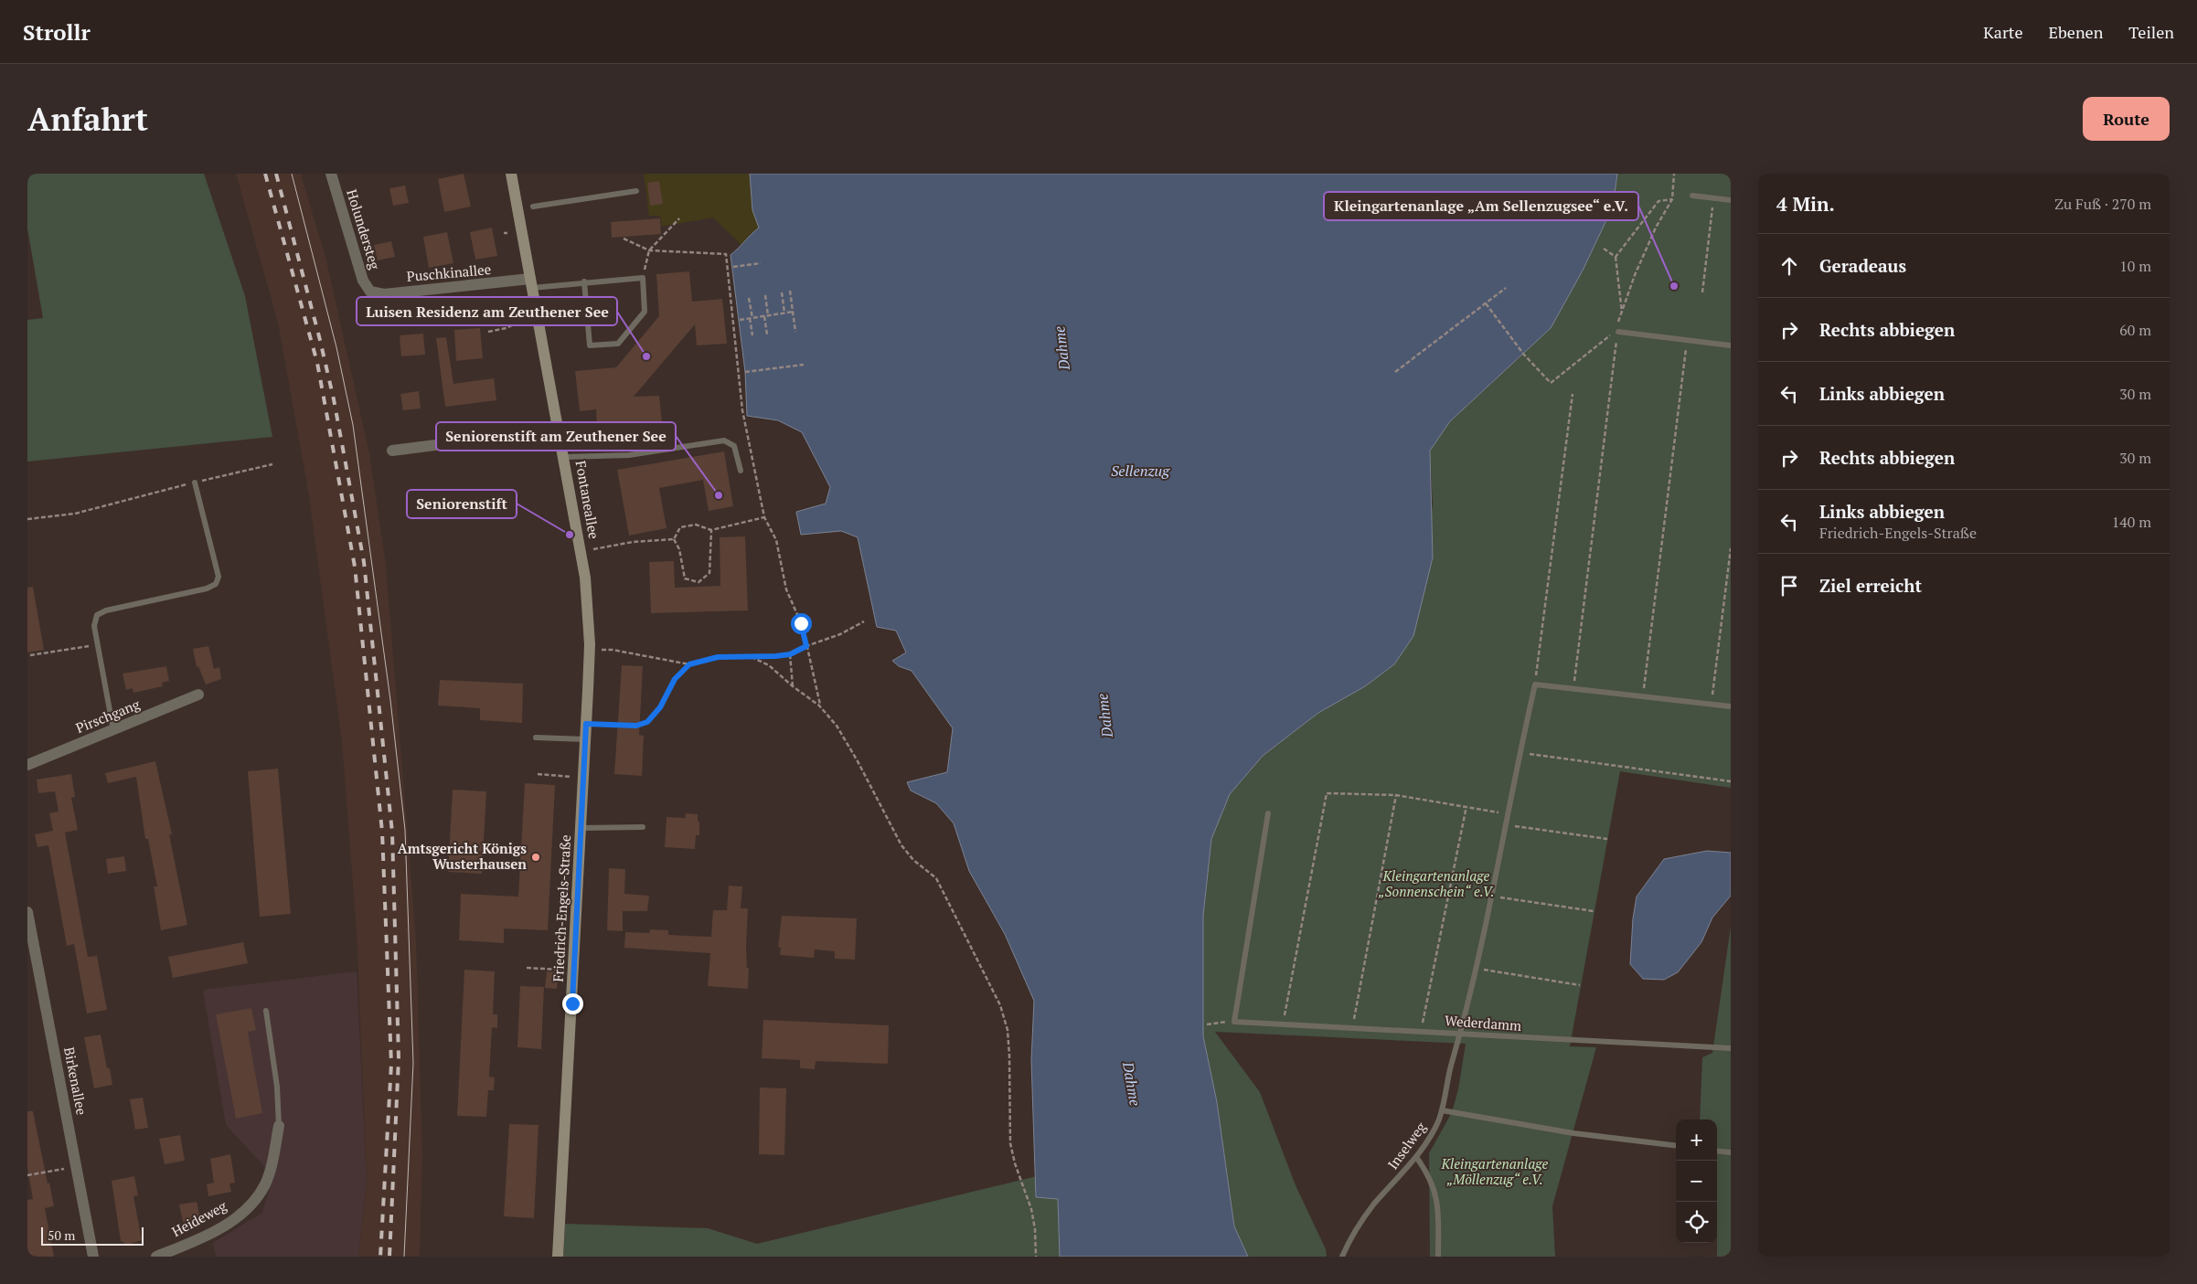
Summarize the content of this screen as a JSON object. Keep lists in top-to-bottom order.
{
  "streets": {
    "main road": ["Fontaneallee", "Friedrich-Engels-Straße"],
    "street": [
      "Holundersteg",
      "Puschkinallee",
      "Pirschgang",
      "Birkenallee",
      "Heideweg"
    ],
    "lane": ["Wederdamm", "Inselweg"]
  },
  "crossings": [
    ["Holundersteg", "Puschkinallee"],
    ["Puschkinallee", "Fontaneallee"],
    ["Fontaneallee", "Friedrich-Engels-Straße"],
    ["Wederdamm", "Inselweg"]
  ],
  "water": ["Dahme", "Sellenzug"],
  "parks": ["Kleingartenanlage „Sonnenschein“ e.V.", "Kleingartenanlage „Möllenzug“ e.V."],
  "places": [
    "Kleingartenanlage „Am Sellenzugsee“ e.V.",
    "Luisen Residenz am Zeuthener See",
    "Seniorenstift am Zeuthener See",
    "Seniorenstift",
    "Amtsgericht Königs Wusterhausen"
  ],
  "scale_bar": "50 m",
  "page": {
    "header": "Strollr",
    "nav": ["Karte", "Ebenen", "Teilen"],
    "buttons": "Route",
    "title": "Anfahrt",
    "heading": ["4 Min.", "Zu Fuß · 270 m"],
    "list": [
      ["Geradeaus", "10 m"],
      ["Rechts abbiegen", "60 m"],
      ["Links abbiegen", "30 m"],
      ["Rechts abbiegen", "30 m"],
      ["Links abbiegen", "Friedrich-Engels-Straße", "140 m"],
      "Ziel erreicht"
    ],
    "map_buttons": ["+", "−"],
    "scale": "50 m"
  }
}
